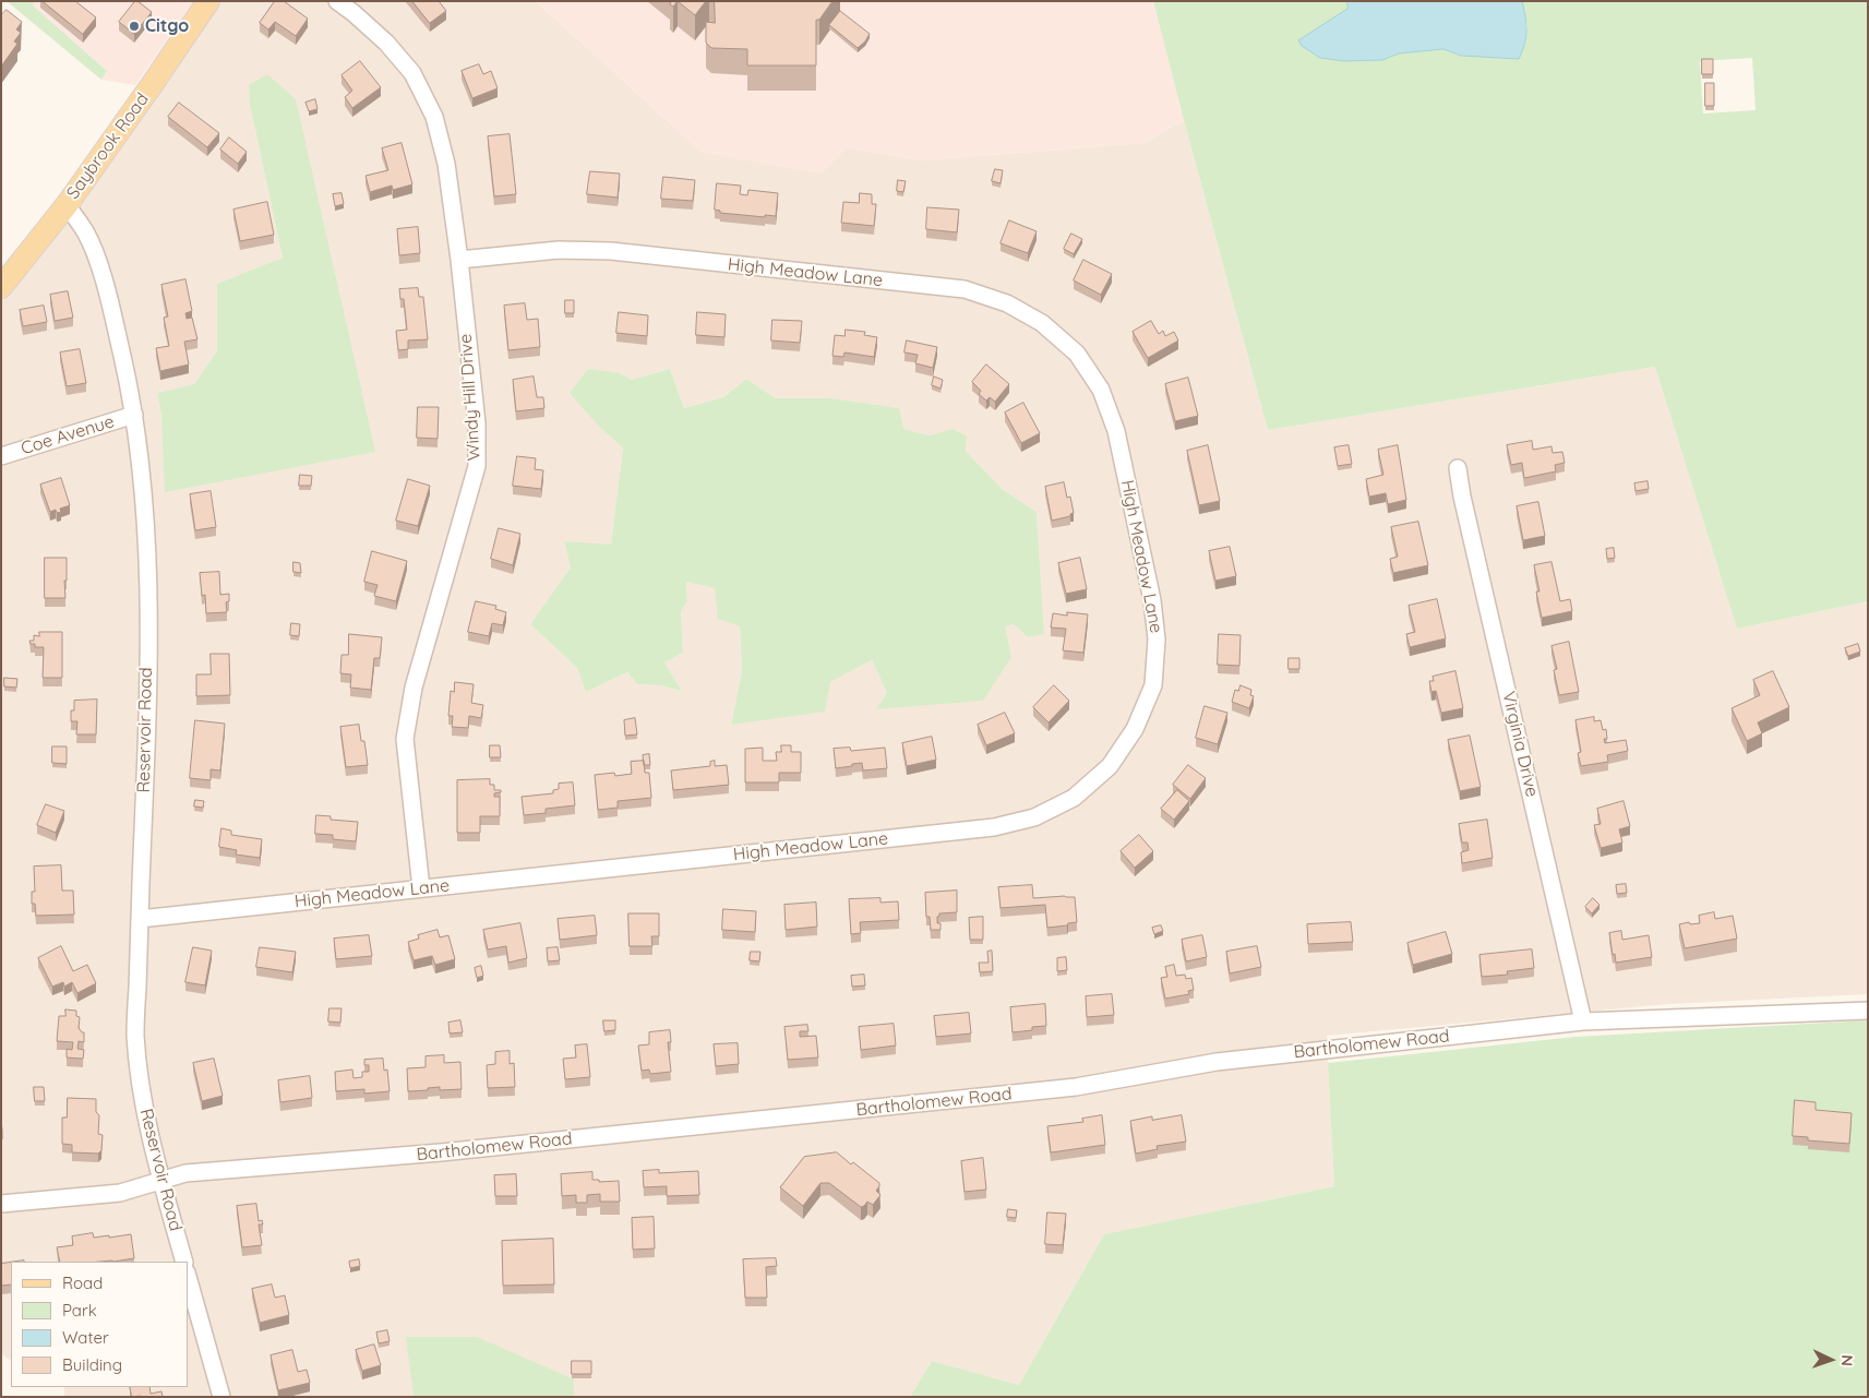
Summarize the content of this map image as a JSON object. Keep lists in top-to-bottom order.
{
  "streets": {
    "main road": ["Saybrook Road"],
    "street": [
      "High Meadow Lane",
      "Windy Hill Drive",
      "Coe Avenue",
      "Reservoir Road",
      "Virginia Drive",
      "Bartholomew Road"
    ]
  },
  "crossings": [
    ["Saybrook Road", "Reservoir Road"],
    ["High Meadow Lane", "Windy Hill Drive"],
    ["High Meadow Lane", "Reservoir Road"],
    ["Coe Avenue", "Reservoir Road"],
    ["Reservoir Road", "Bartholomew Road"],
    ["Virginia Drive", "Bartholomew Road"]
  ],
  "places": ["Citgo"],
  "legend": [
    "Road",
    "Park",
    "Water",
    "Building"
  ],
  "north": "right"
}
